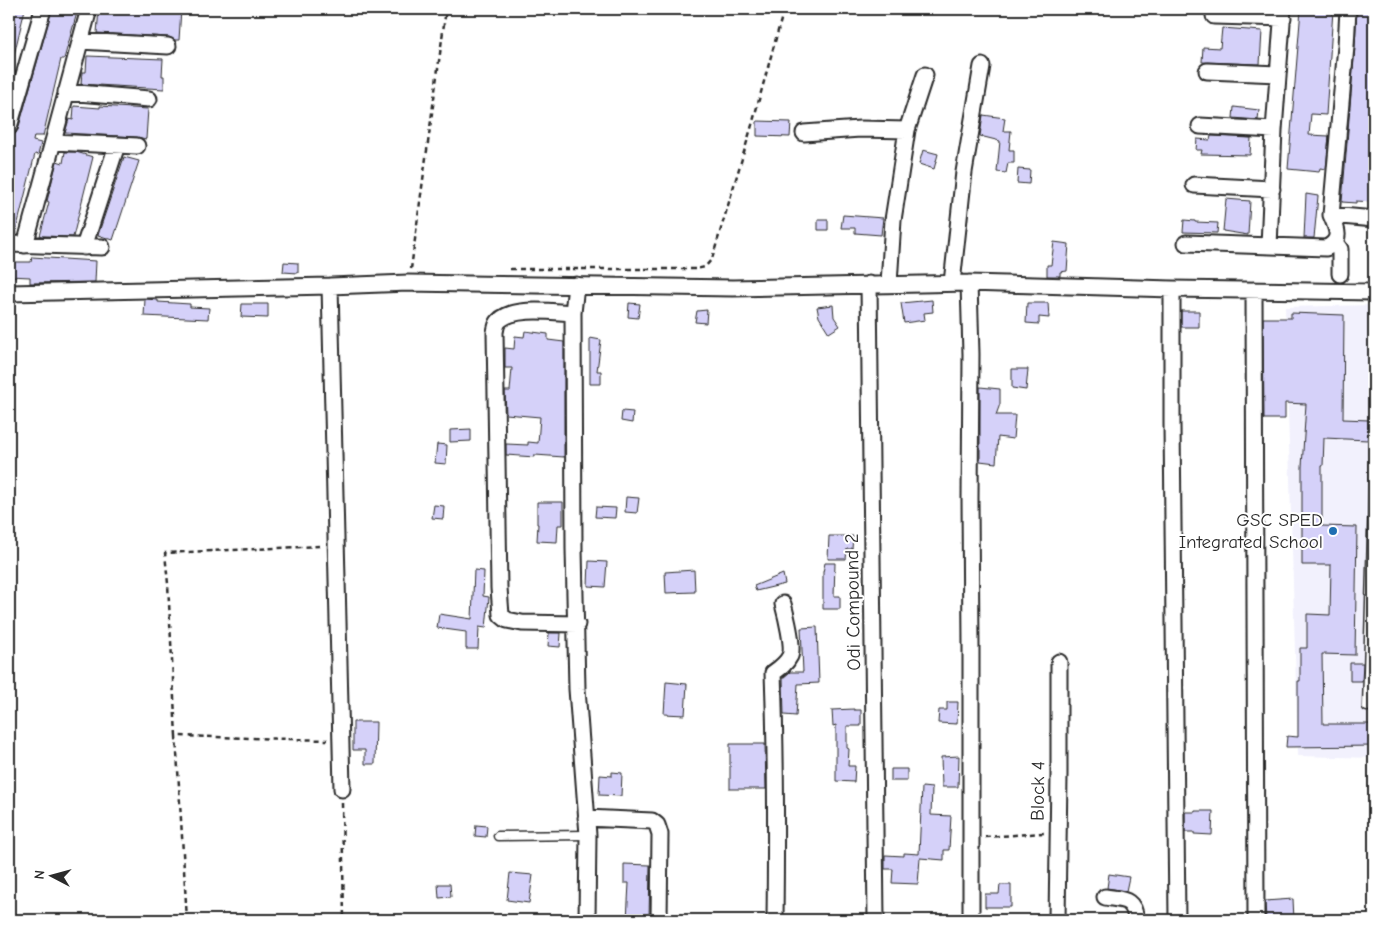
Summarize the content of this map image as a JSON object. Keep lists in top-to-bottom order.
{
  "streets": {
    "street": ["Odi Compound 2", "Block 4"]
  },
  "places": ["GSC SPED Integrated School"],
  "north": "left"
}
